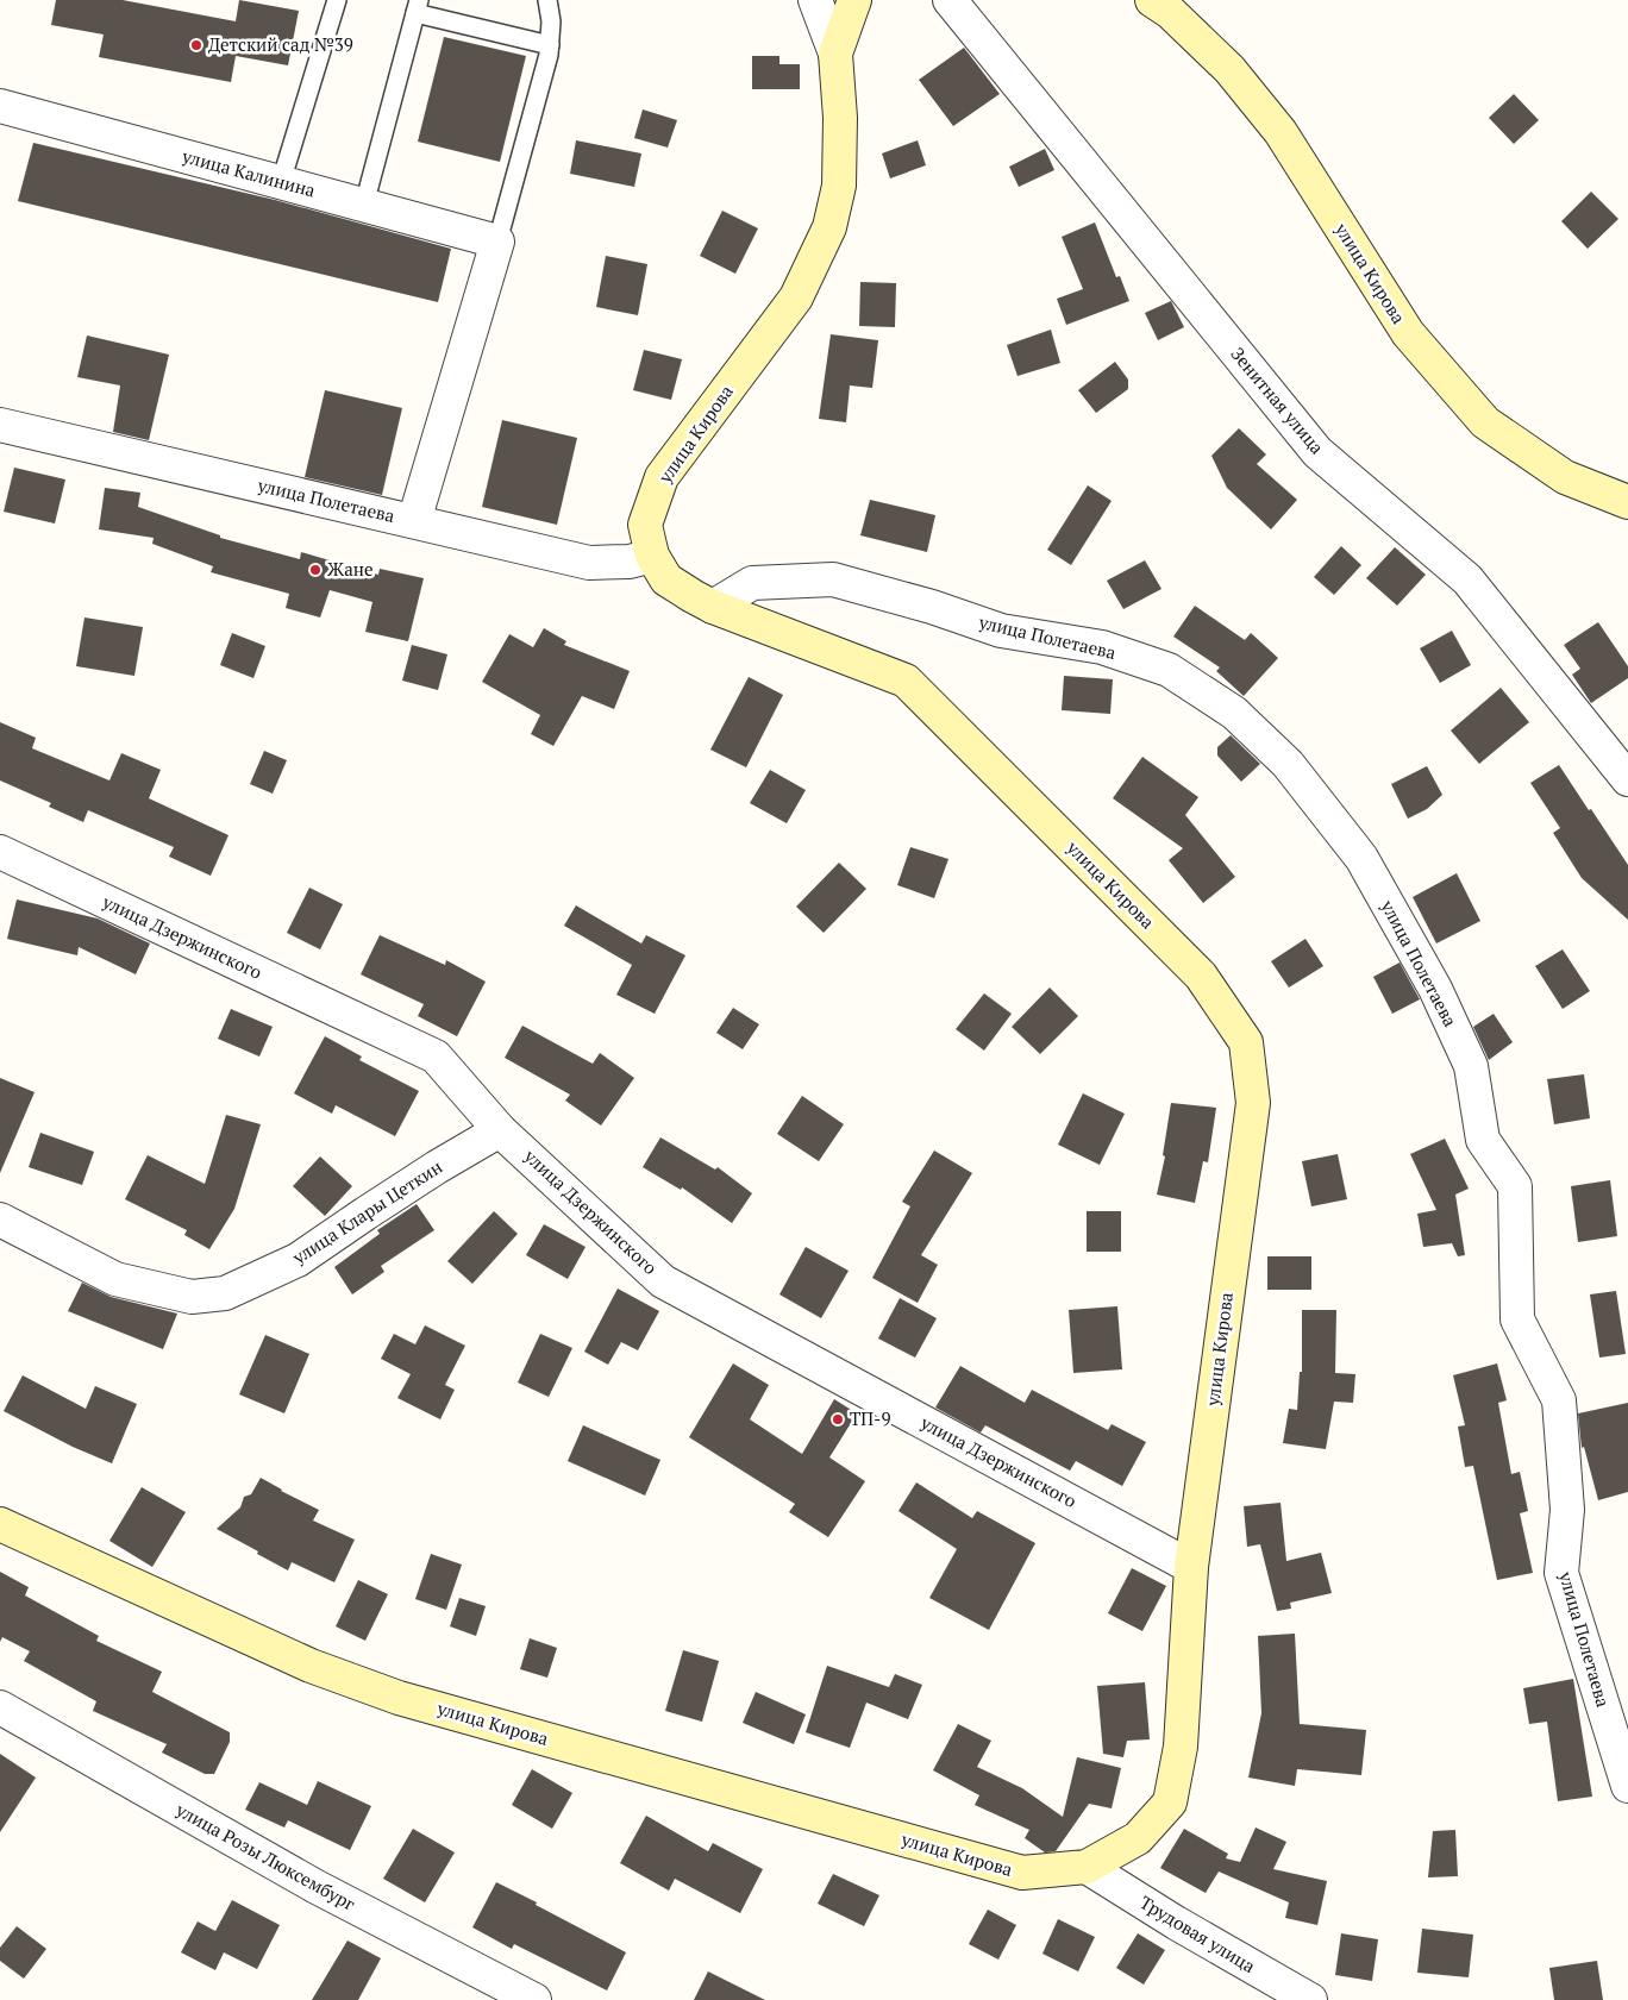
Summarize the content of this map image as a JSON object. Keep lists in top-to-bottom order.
{
  "streets": {
    "main road": ["улица Кирова"],
    "street": [
      "улица Калинина",
      "Зенитная улица",
      "улица Полетаева",
      "улица Дзержинского",
      "улица Клары Цеткин",
      "улица Розы Люксембург",
      "Трудовая улица"
    ]
  },
  "crossings": [
    ["улица Кирова", "улица Полетаева"],
    ["улица Кирова", "улица Дзержинского"],
    ["улица Кирова", "Трудовая улица"],
    ["улица Дзержинского", "улица Клары Цеткин"]
  ],
  "places": ["Детский сад №39", "Жане", "ТП-9"]
}
